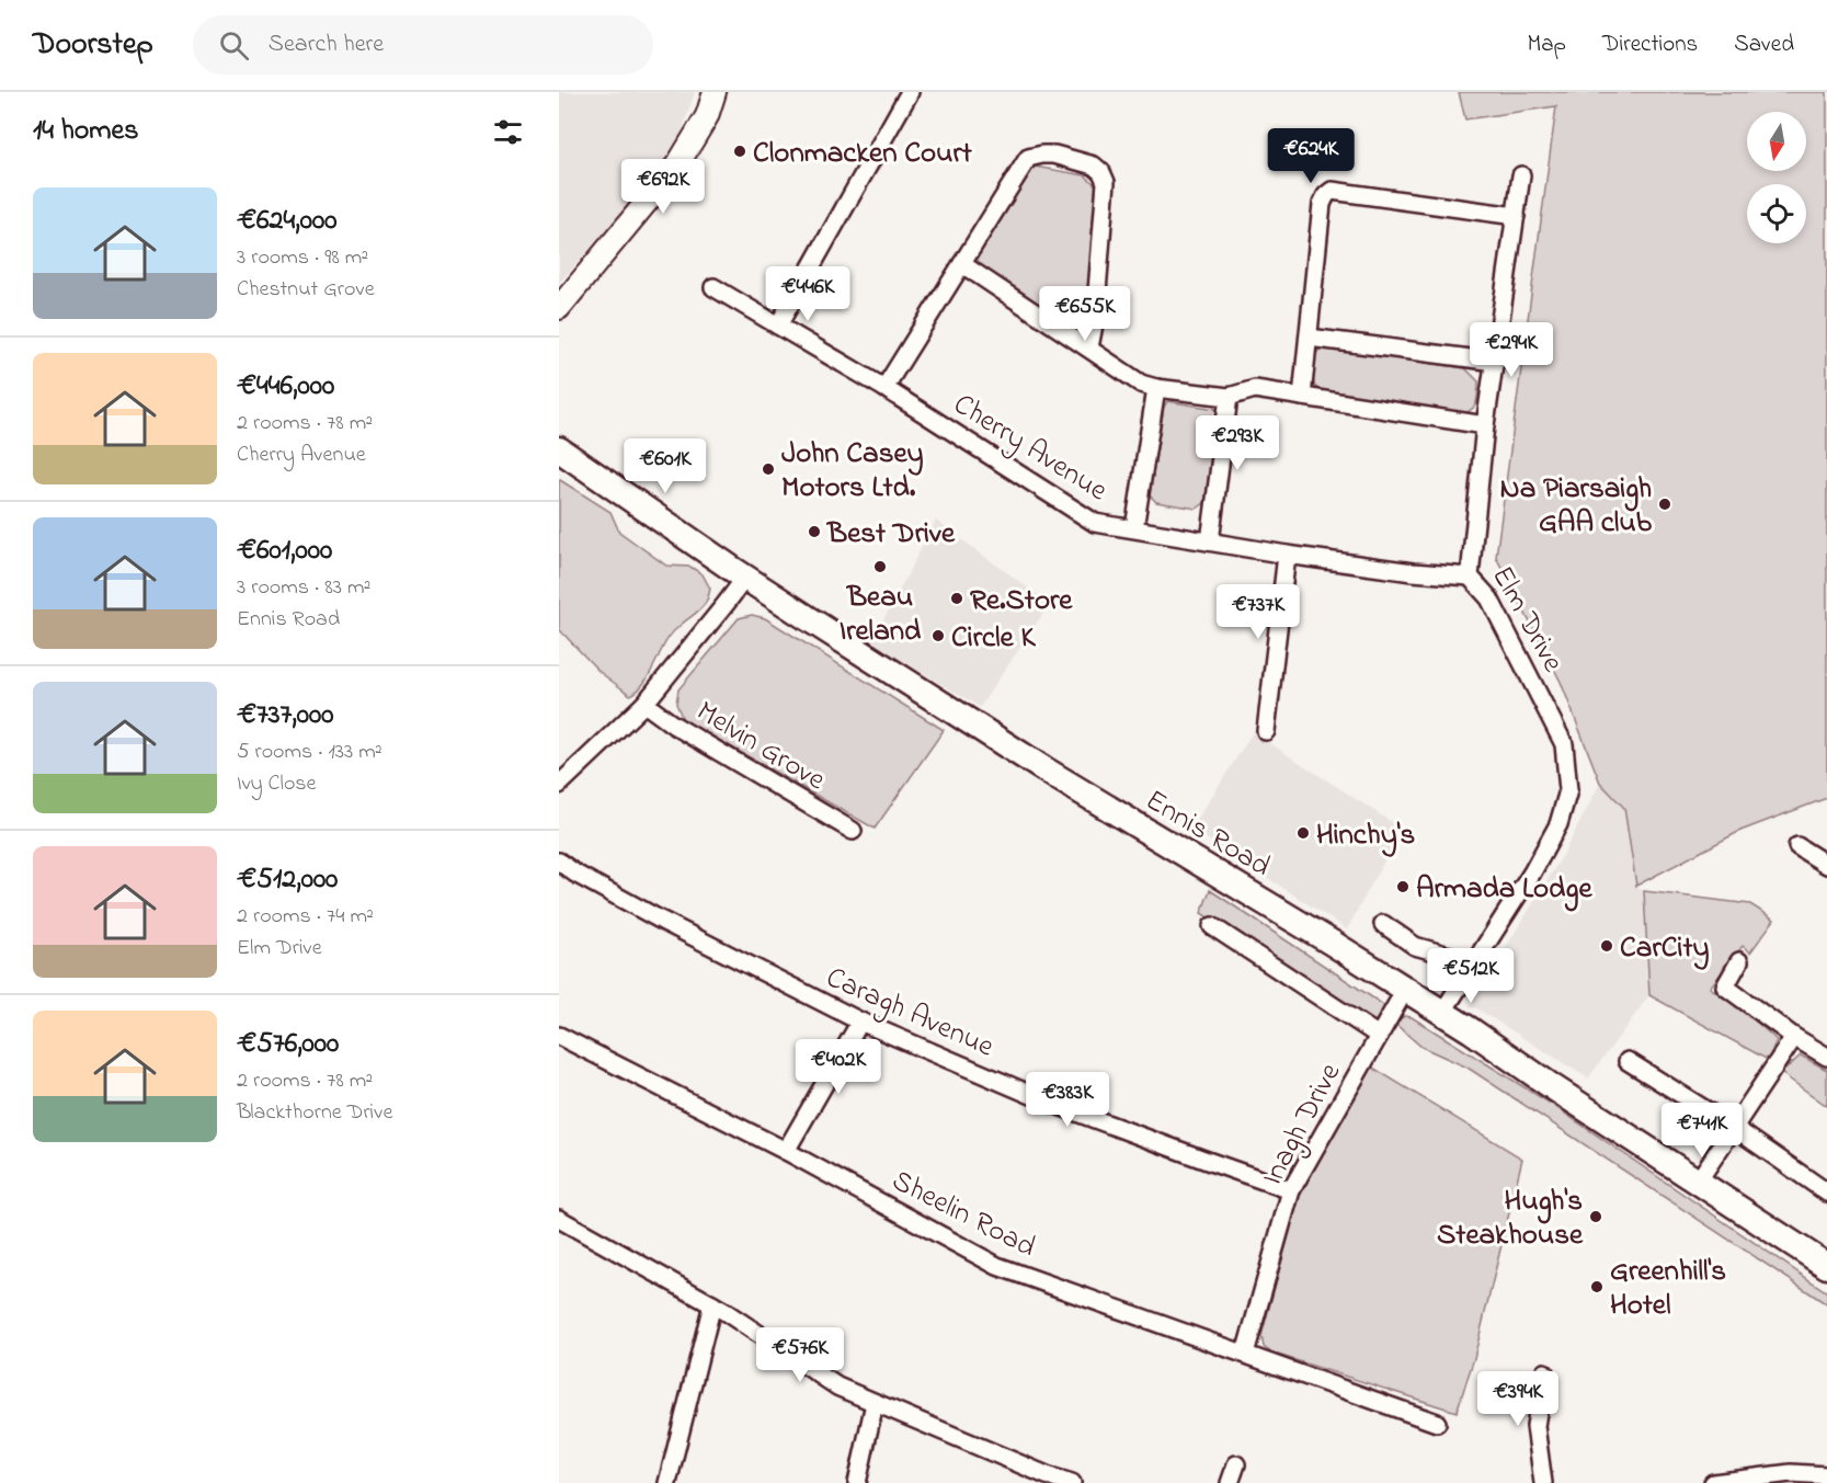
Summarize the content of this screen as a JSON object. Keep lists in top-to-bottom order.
{
  "streets": {
    "main road": ["Ennis Road"],
    "street": [
      "Cherry Avenue",
      "Elm Drive",
      "Melvin Grove",
      "Caragh Avenue",
      "Inagh Drive",
      "Sheelin Road"
    ]
  },
  "crossings": [
    ["Cherry Avenue", "Elm Drive"],
    ["Elm Drive", "Ennis Road"],
    ["Ennis Road", "Inagh Drive"],
    ["Caragh Avenue", "Inagh Drive"],
    ["Inagh Drive", "Sheelin Road"]
  ],
  "places": [
    "Clonmacken Court",
    "John Casey Motors Ltd.",
    "Na Piarsaigh GAA club",
    "Best Drive",
    "Beau Ireland",
    "Re.Store",
    "Circle K",
    "Hinchy's",
    "Armada Lodge",
    "CarCity",
    "Hugh's Steakhouse",
    "Greenhill's Hotel"
  ],
  "north": "bottom",
  "page": {
    "header": "Doorstep",
    "search": "Search here",
    "nav": ["Map", "Directions", "Saved"],
    "heading": "14 homes",
    "price": [
      "€624K",
      "€692K",
      "€446K",
      "€655K",
      "€294K",
      "€293K",
      "€601K",
      "€737K",
      "€512K",
      "€402K",
      "€383K",
      "€741K",
      "€576K",
      "€394K"
    ],
    "list": [
      {
        "name": "€624,000",
        "note": "3 rooms · 98 m² · Chestnut Grove"
      },
      {
        "name": "€446,000",
        "note": "2 rooms · 78 m² · Cherry Avenue"
      },
      {
        "name": "€601,000",
        "note": "3 rooms · 83 m² · Ennis Road"
      },
      {
        "name": "€737,000",
        "note": "5 rooms · 133 m² · Ivy Close"
      },
      {
        "name": "€512,000",
        "note": "2 rooms · 74 m² · Elm Drive"
      },
      {
        "name": "€576,000",
        "note": "2 rooms · 78 m² · Blackthorne Drive"
      }
    ]
  }
}
